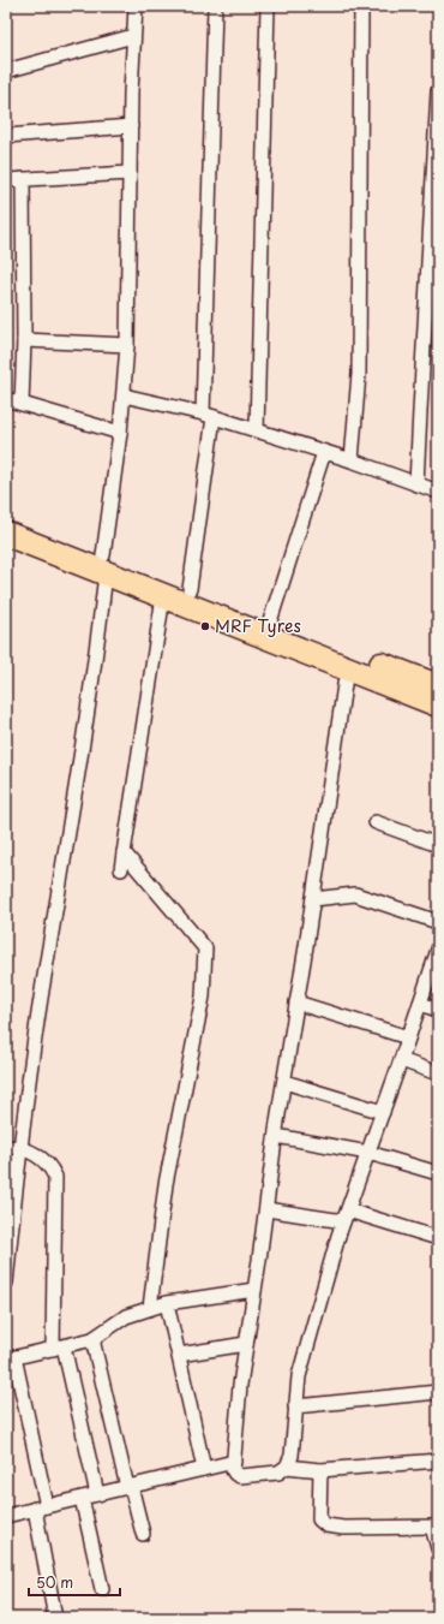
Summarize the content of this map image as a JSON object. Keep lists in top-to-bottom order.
{
  "places": ["MRF Tyres"],
  "scale_bar": "50 m"
}
